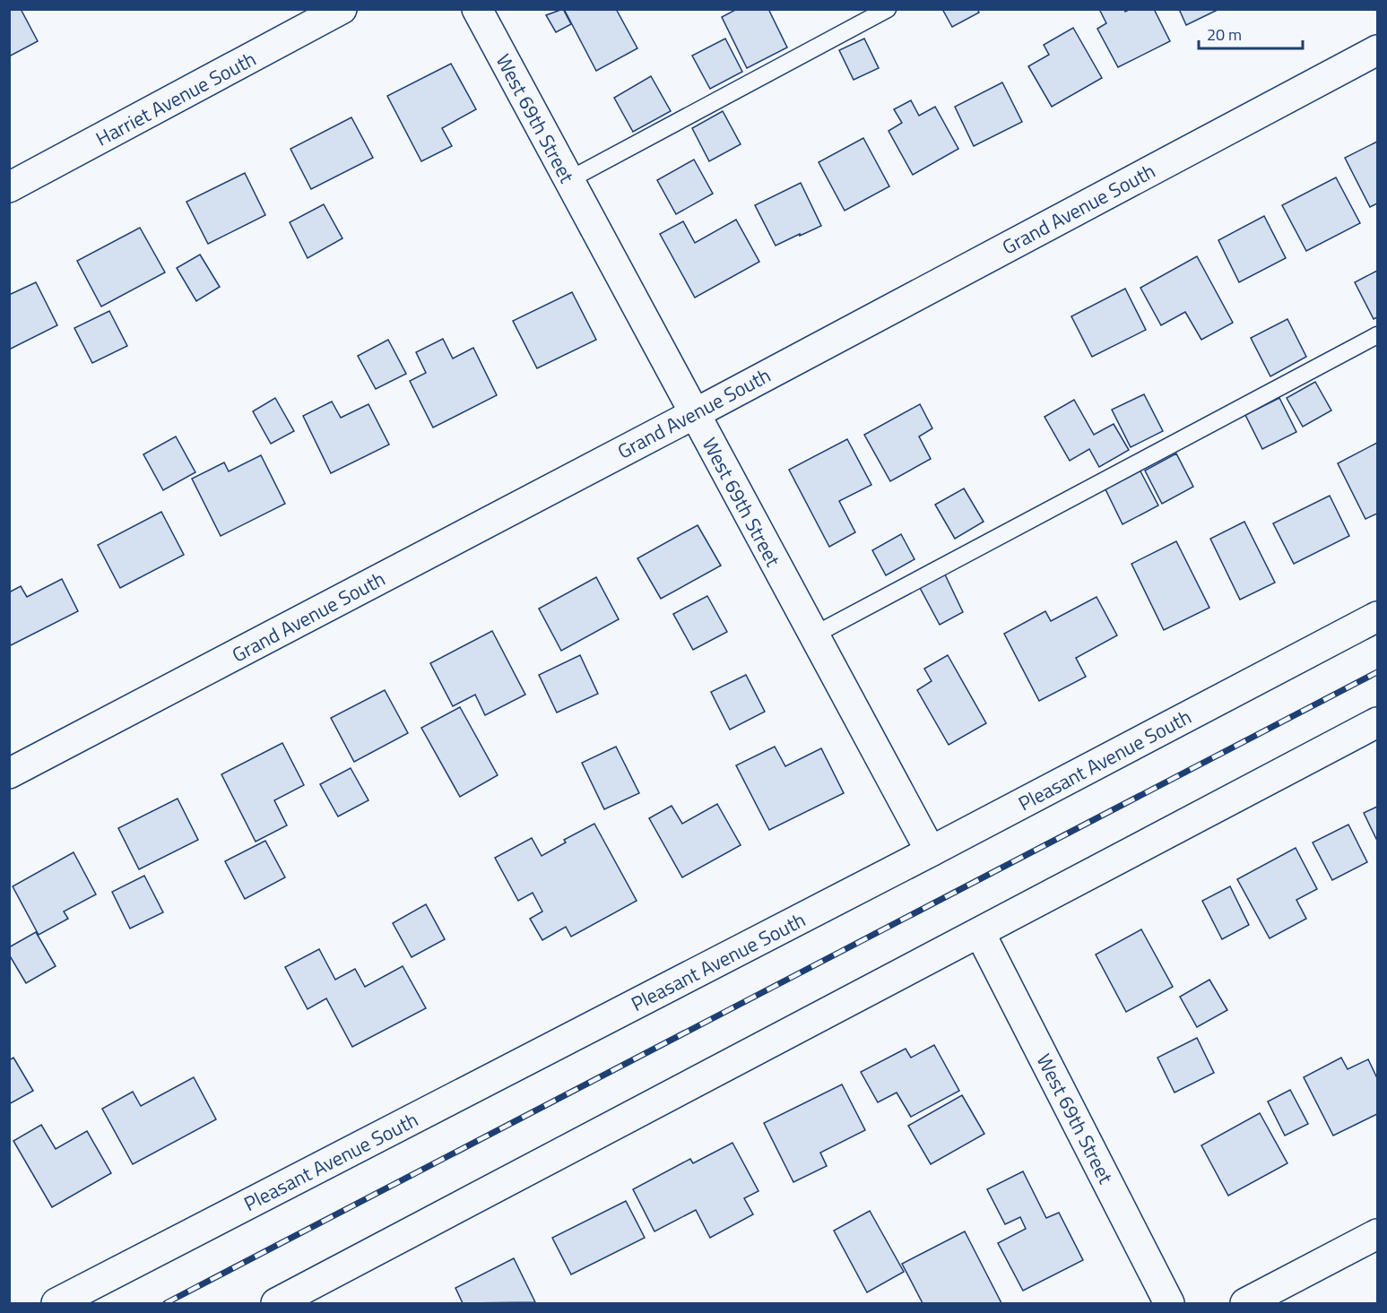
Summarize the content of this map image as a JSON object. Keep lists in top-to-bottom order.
{
  "streets": {
    "street": [
      "Harriet Avenue South",
      "West 69th Street",
      "Grand Avenue South",
      "Pleasant Avenue South"
    ]
  },
  "crossings": [
    ["West 69th Street", "Grand Avenue South"],
    ["West 69th Street", "Pleasant Avenue South"]
  ],
  "scale_bar": "20 m"
}
